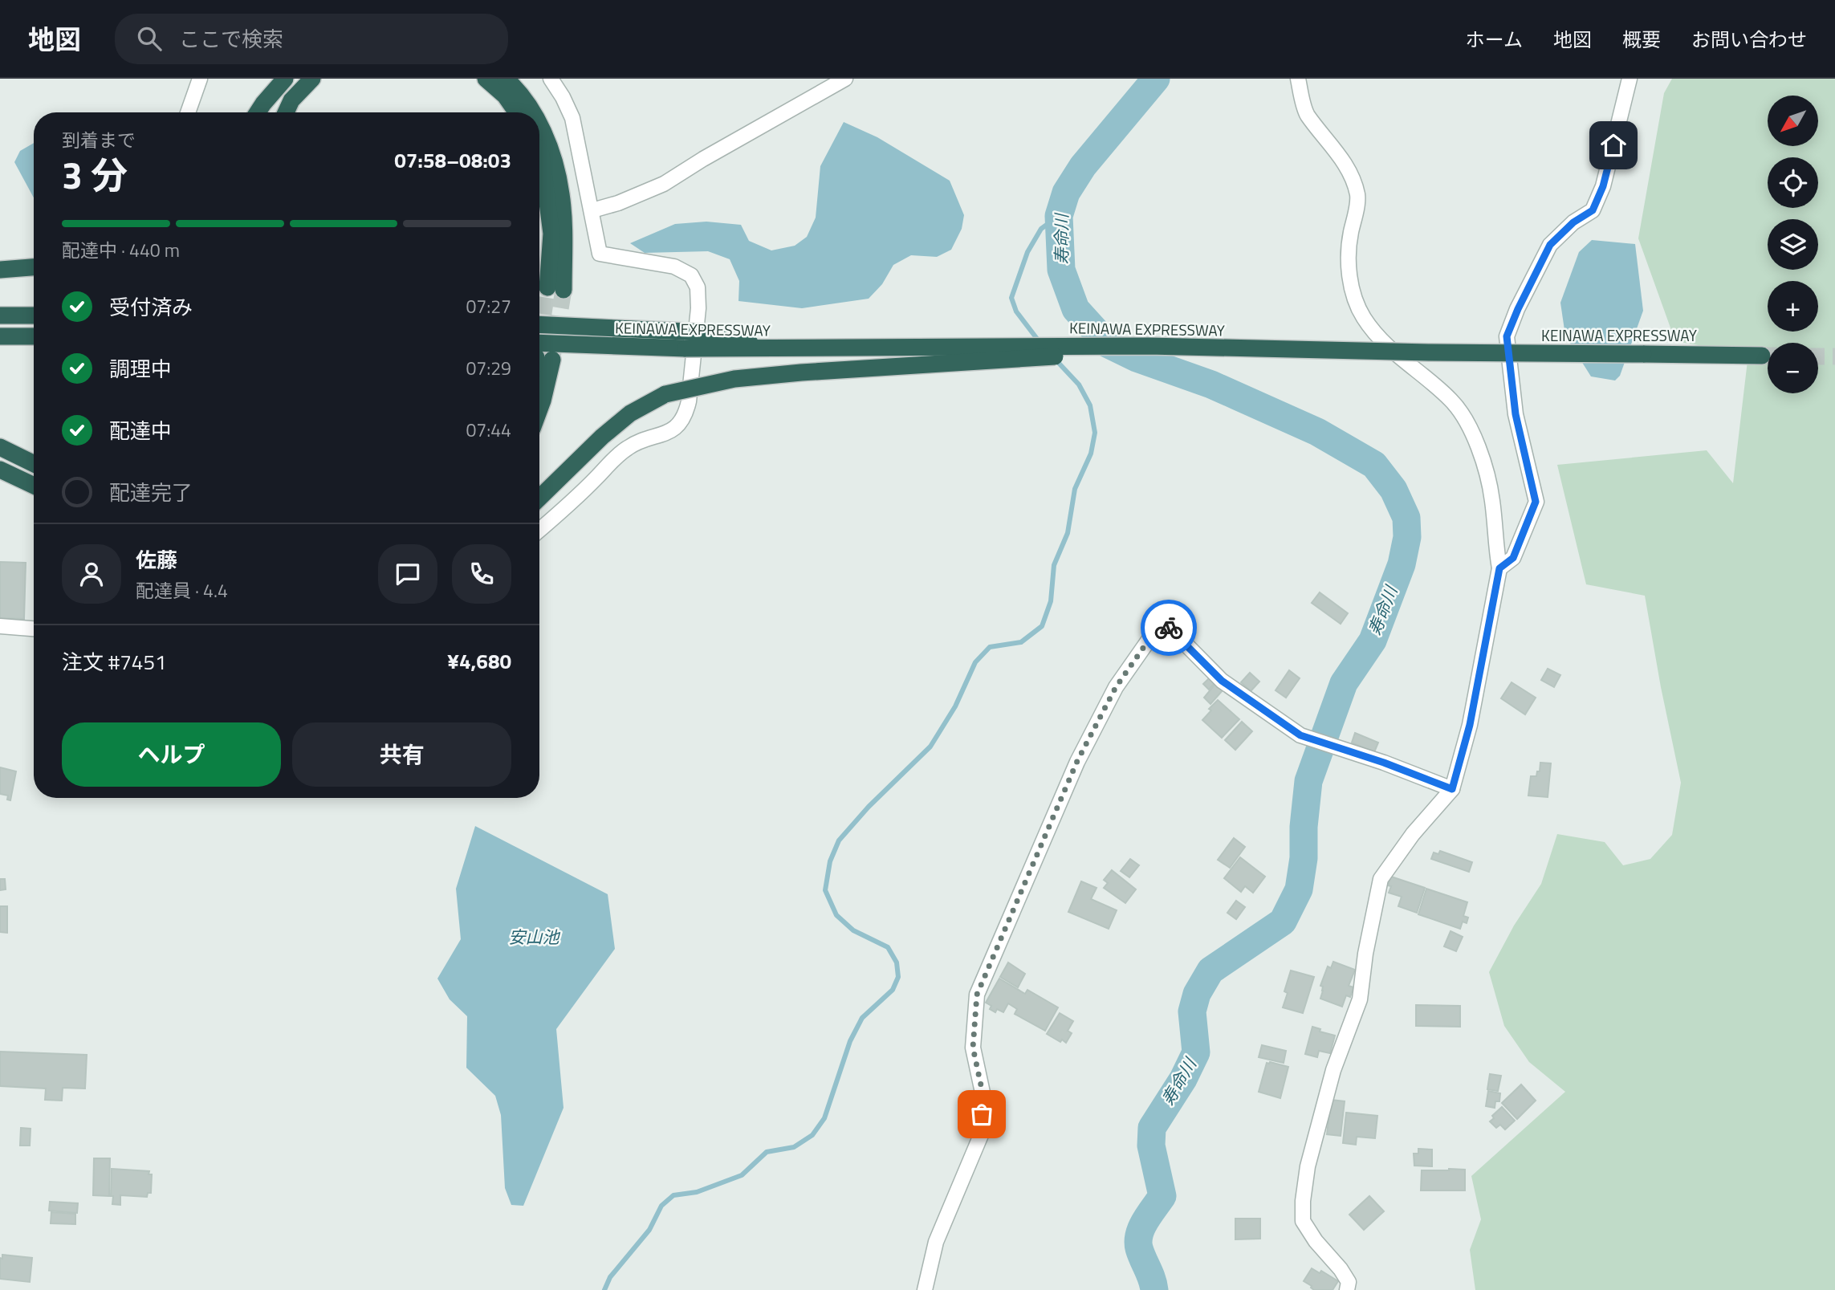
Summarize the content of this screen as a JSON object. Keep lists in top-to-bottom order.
{
  "streets": {
    "highway": ["KEINAWA EXPRESSWAY"]
  },
  "water": ["寿命川", "安山池"],
  "north": "bottom left",
  "page": {
    "header": "地図",
    "search": "ここで検索",
    "nav": [
      "ホーム",
      "地図",
      "概要",
      "お問い合わせ"
    ],
    "map_buttons": ["+", "−"],
    "heading": ["3 分", "到着まで", "07:58–08:03"],
    "panel": [
      "佐藤",
      "配達員 · 4.4",
      "注文 #7451",
      "¥4,680"
    ],
    "bar": "配達中 · 440 m",
    "list": [
      ["受付済み", "07:27"],
      ["調理中", "07:29"],
      ["配達中", "07:44"],
      "配達完了"
    ],
    "buttons": ["ヘルプ", "共有"]
  }
}
